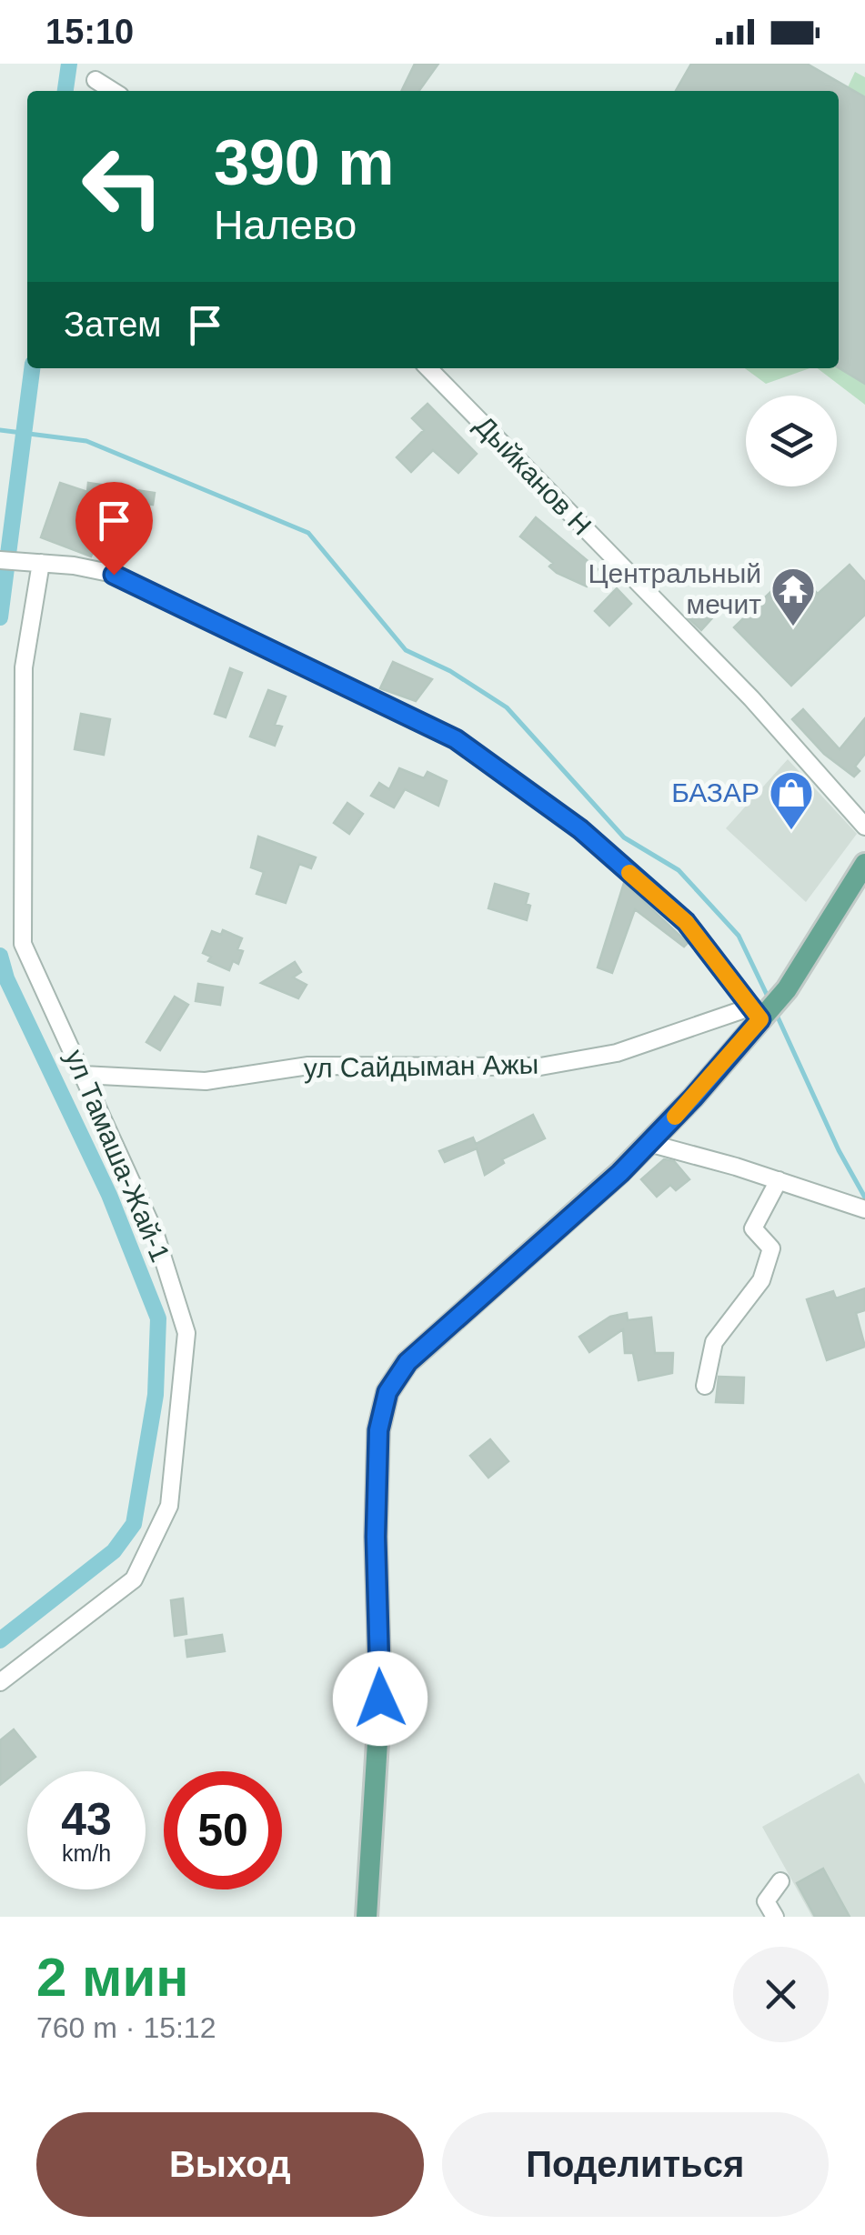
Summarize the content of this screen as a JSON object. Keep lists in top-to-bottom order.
{
  "streets": {
    "street": ["Дыйканов Н", "ул Сайдыман Ажы", "ул Тамаша-Жай-1"]
  },
  "crossings": [
    ["ул Сайдыман Ажы", "ул Тамаша-Жай-1"]
  ],
  "places": {
    "temple": ["Центральный мечит"],
    "shop": ["БАЗАР"]
  },
  "page": {
    "status": "15:10",
    "turn": ["390 m", "Налево"],
    "then": "Затем",
    "speed": "43 km/h",
    "limit": "50",
    "heading": ["2 мин", "760 m · 15:12"],
    "buttons": ["Выход", "Поделиться"]
  }
}
